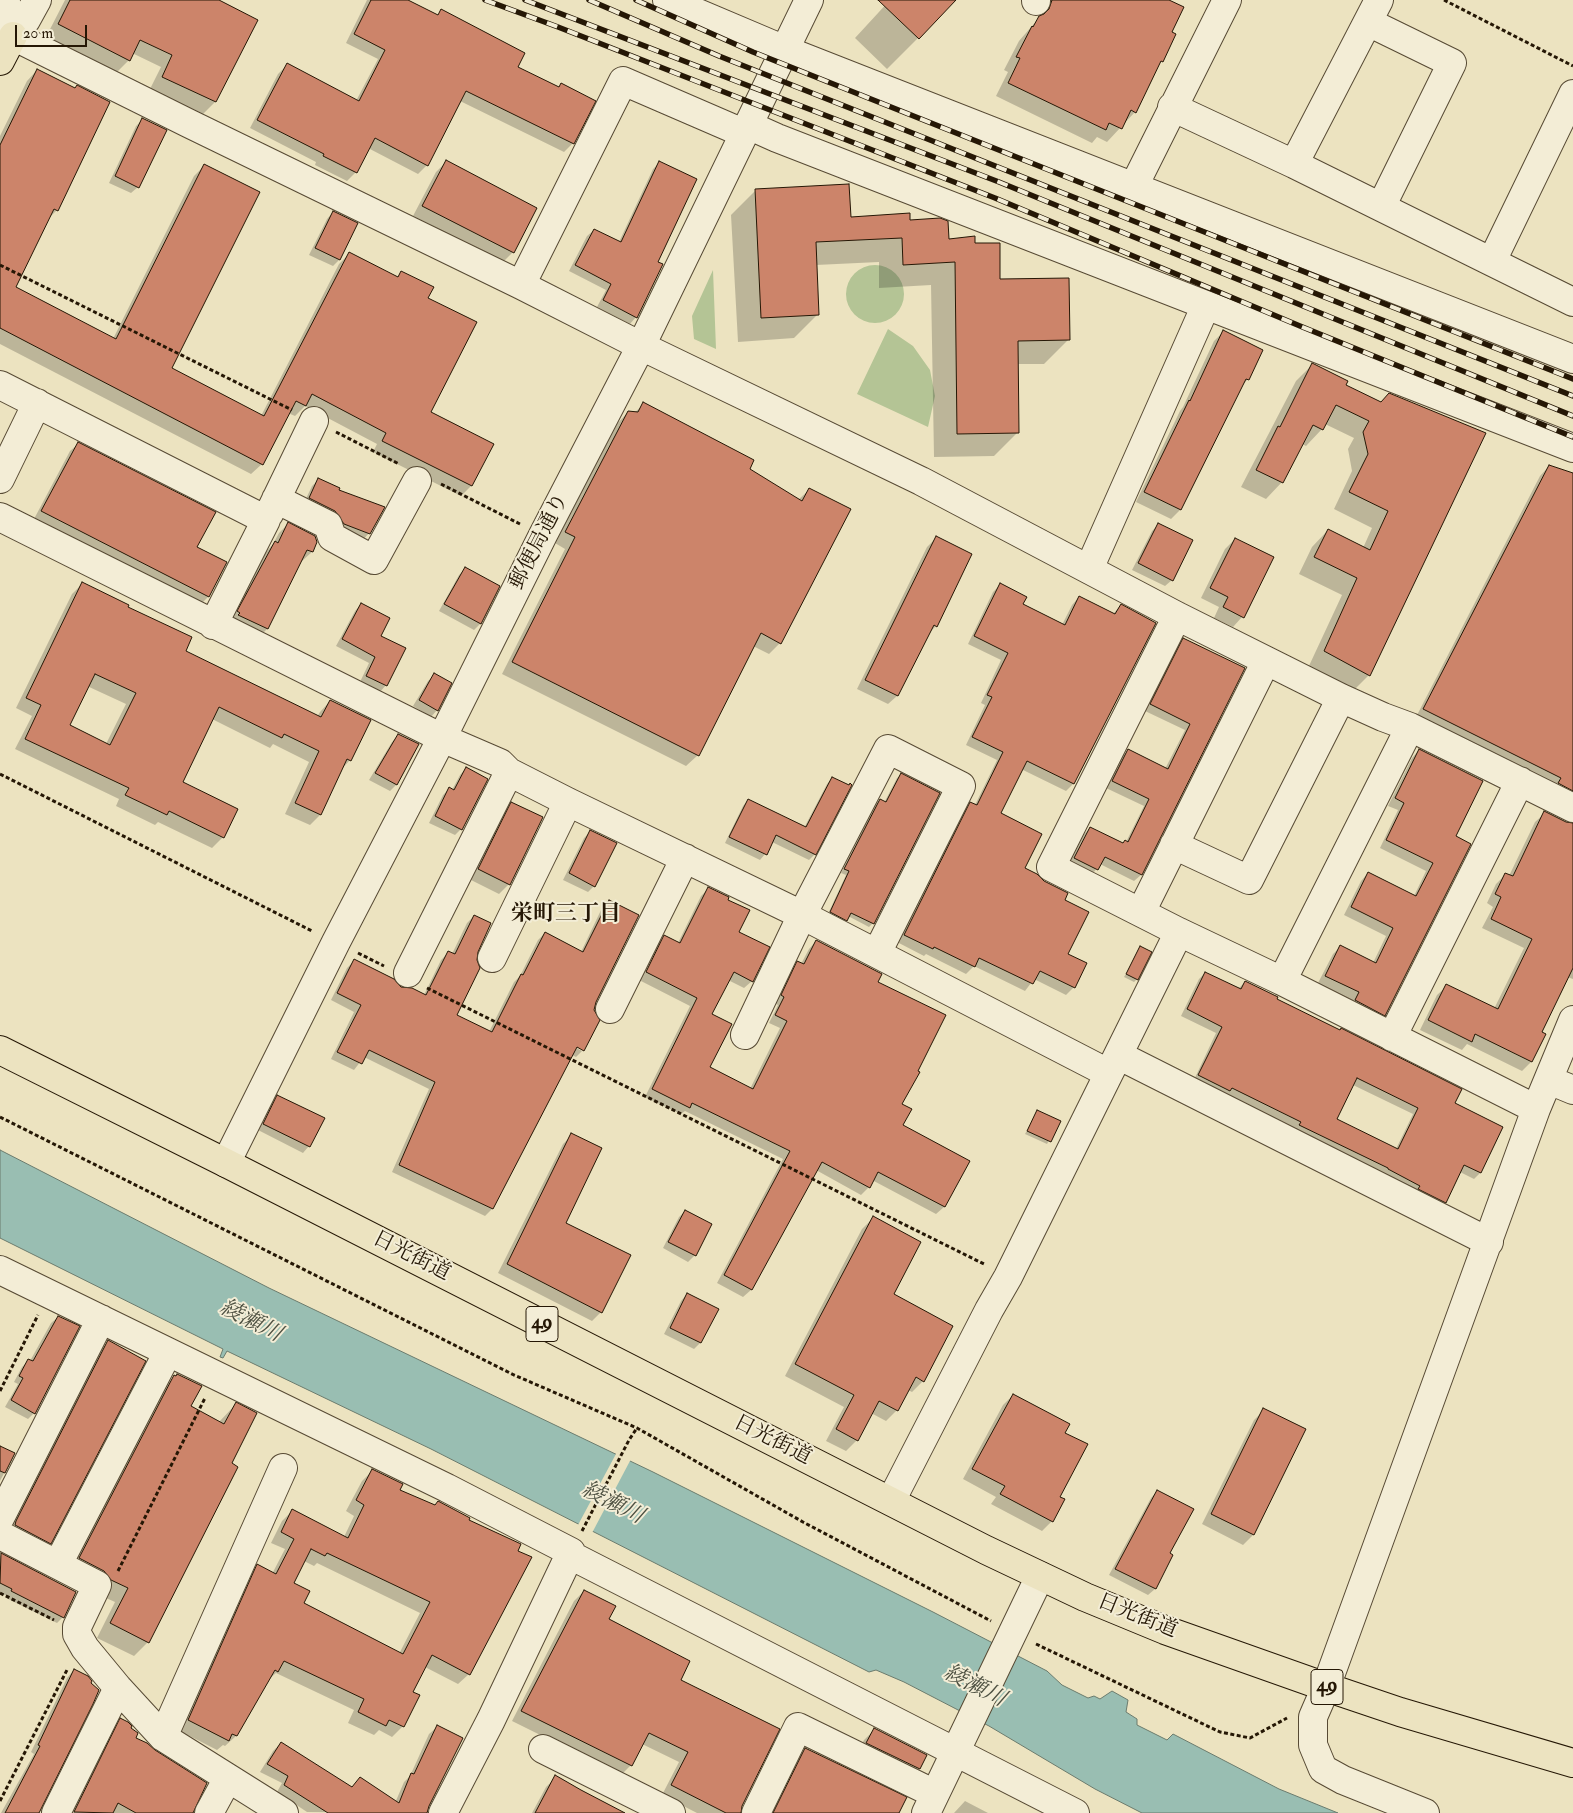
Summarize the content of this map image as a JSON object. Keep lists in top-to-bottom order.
{
  "streets": {
    "main road": ["日光街道", "49"],
    "street": ["郵便局通り"]
  },
  "crossings": [
    ["郵便局通り", "日光街道"]
  ],
  "districts": ["栄町三丁目"],
  "water": ["綾瀬川"],
  "scale_bar": "20 m"
}
